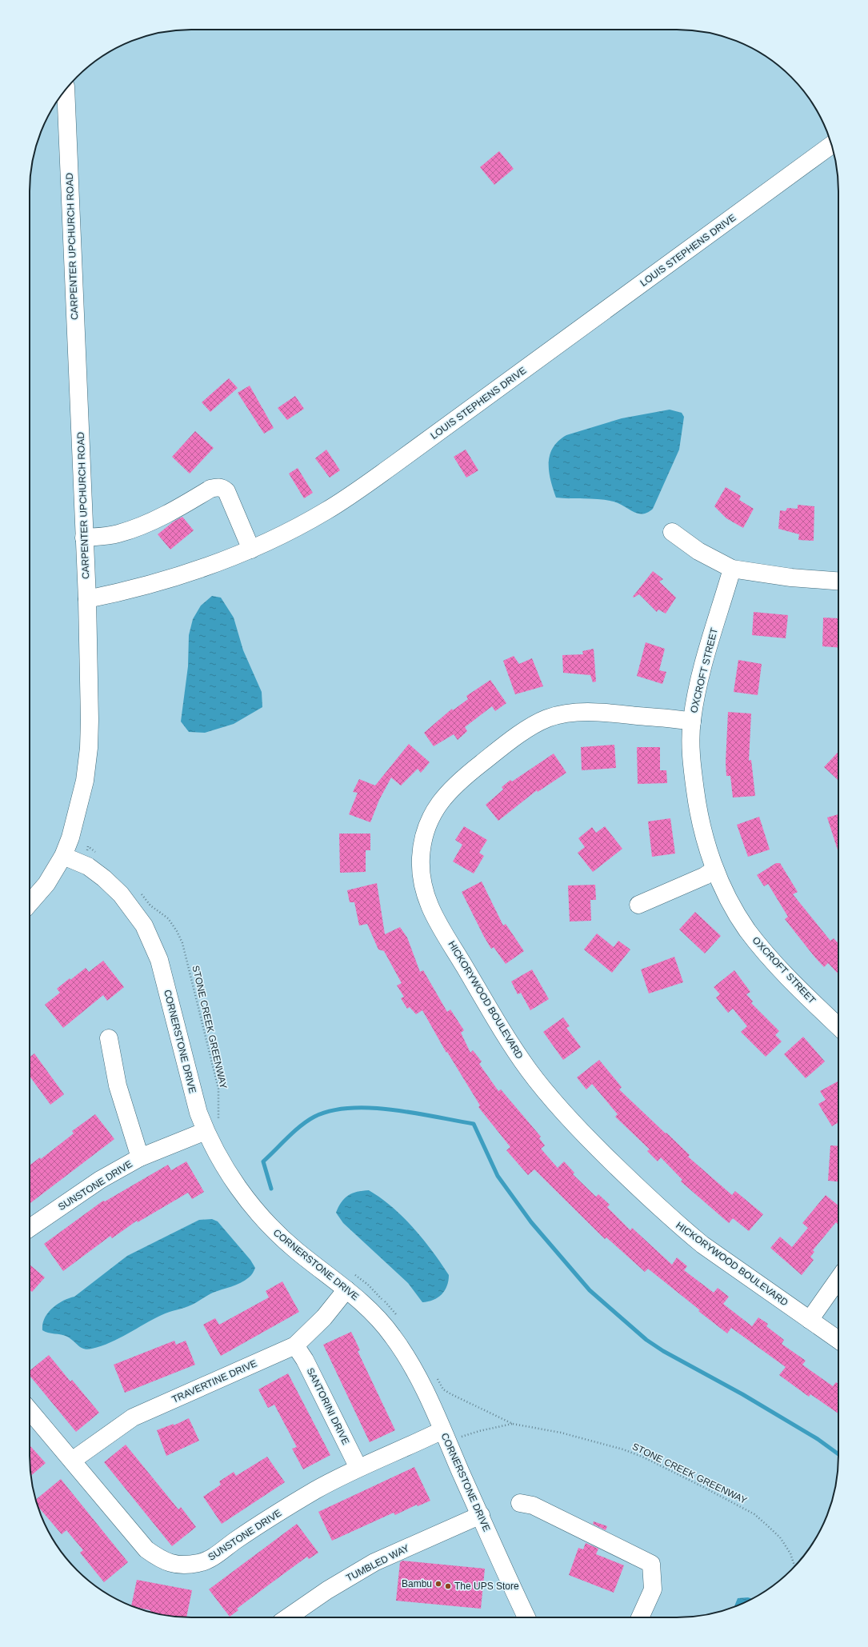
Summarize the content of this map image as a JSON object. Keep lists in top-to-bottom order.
{
  "streets": {
    "street": [
      "CARPENTER UPCHURCH ROAD",
      "LOUIS STEPHENS DRIVE",
      "OXCROFT STREET",
      "HICKORYWOOD BOULEVARD",
      "CORNERSTONE DRIVE",
      "SUNSTONE DRIVE",
      "TRAVERTINE DRIVE",
      "SANTORINI DRIVE",
      "TUMBLED WAY"
    ],
    "path": ["STONE CREEK GREENWAY"]
  },
  "crossings": [
    ["CARPENTER UPCHURCH ROAD", "LOUIS STEPHENS DRIVE"],
    ["CARPENTER UPCHURCH ROAD", "CORNERSTONE DRIVE"],
    ["OXCROFT STREET", "HICKORYWOOD BOULEVARD"],
    ["STONE CREEK GREENWAY", "CORNERSTONE DRIVE"],
    ["STONE CREEK GREENWAY", "SUNSTONE DRIVE"],
    ["CORNERSTONE DRIVE", "SUNSTONE DRIVE"],
    ["CORNERSTONE DRIVE", "TRAVERTINE DRIVE"],
    ["CORNERSTONE DRIVE", "TUMBLED WAY"],
    ["SUNSTONE DRIVE", "TRAVERTINE DRIVE"],
    ["SUNSTONE DRIVE", "SANTORINI DRIVE"],
    ["TRAVERTINE DRIVE", "SANTORINI DRIVE"]
  ],
  "places": ["Bambu", "The UPS Store"]
}
